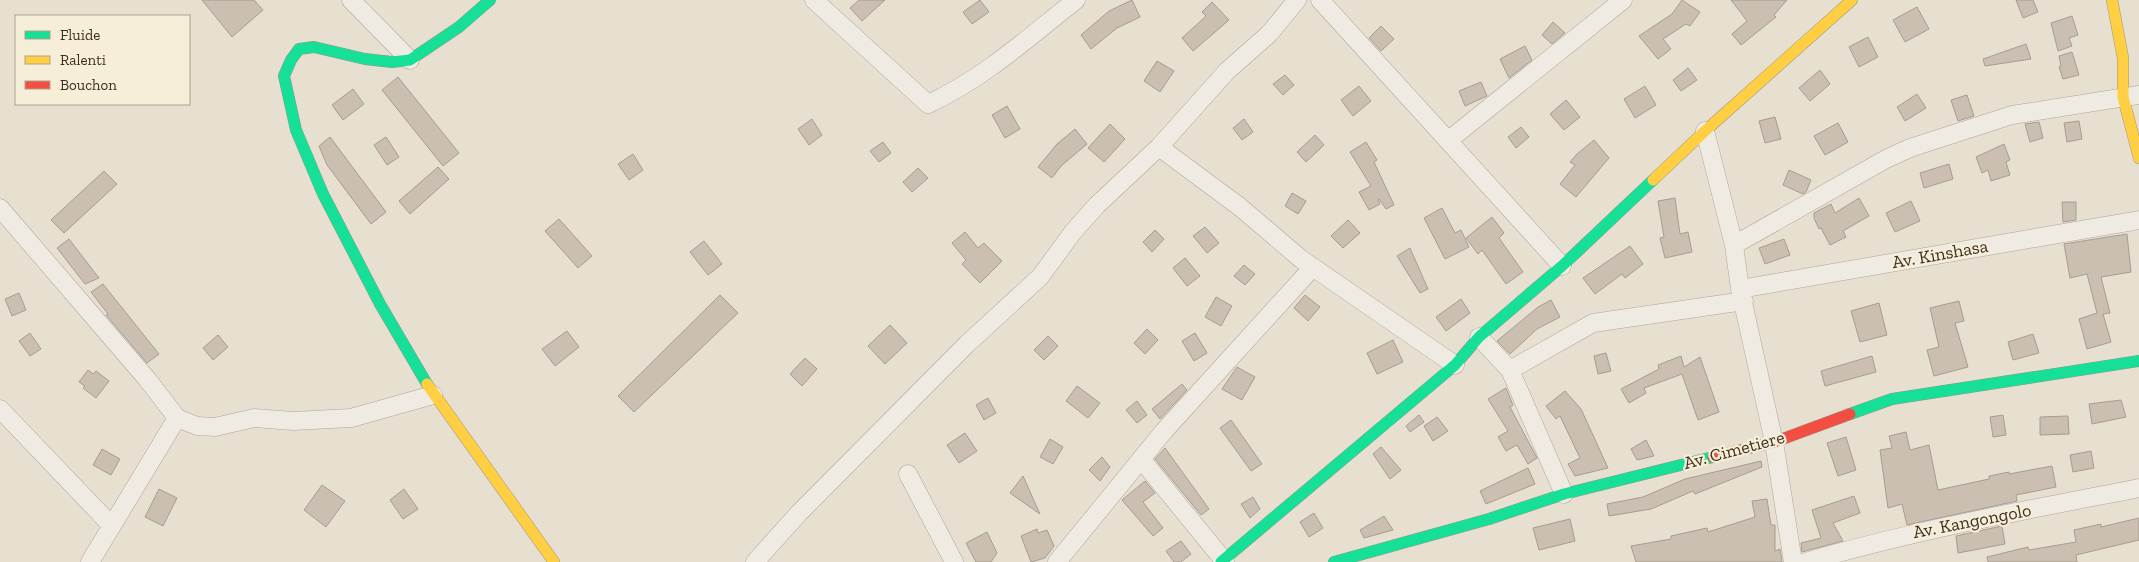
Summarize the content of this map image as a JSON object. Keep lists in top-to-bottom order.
{
  "streets": {
    "main road": ["Av. Cimetiere"],
    "street": ["Av. Kinshasa", "Av. Kangongolo"]
  },
  "legend": ["Fluide", "Ralenti", "Bouchon"]
}
